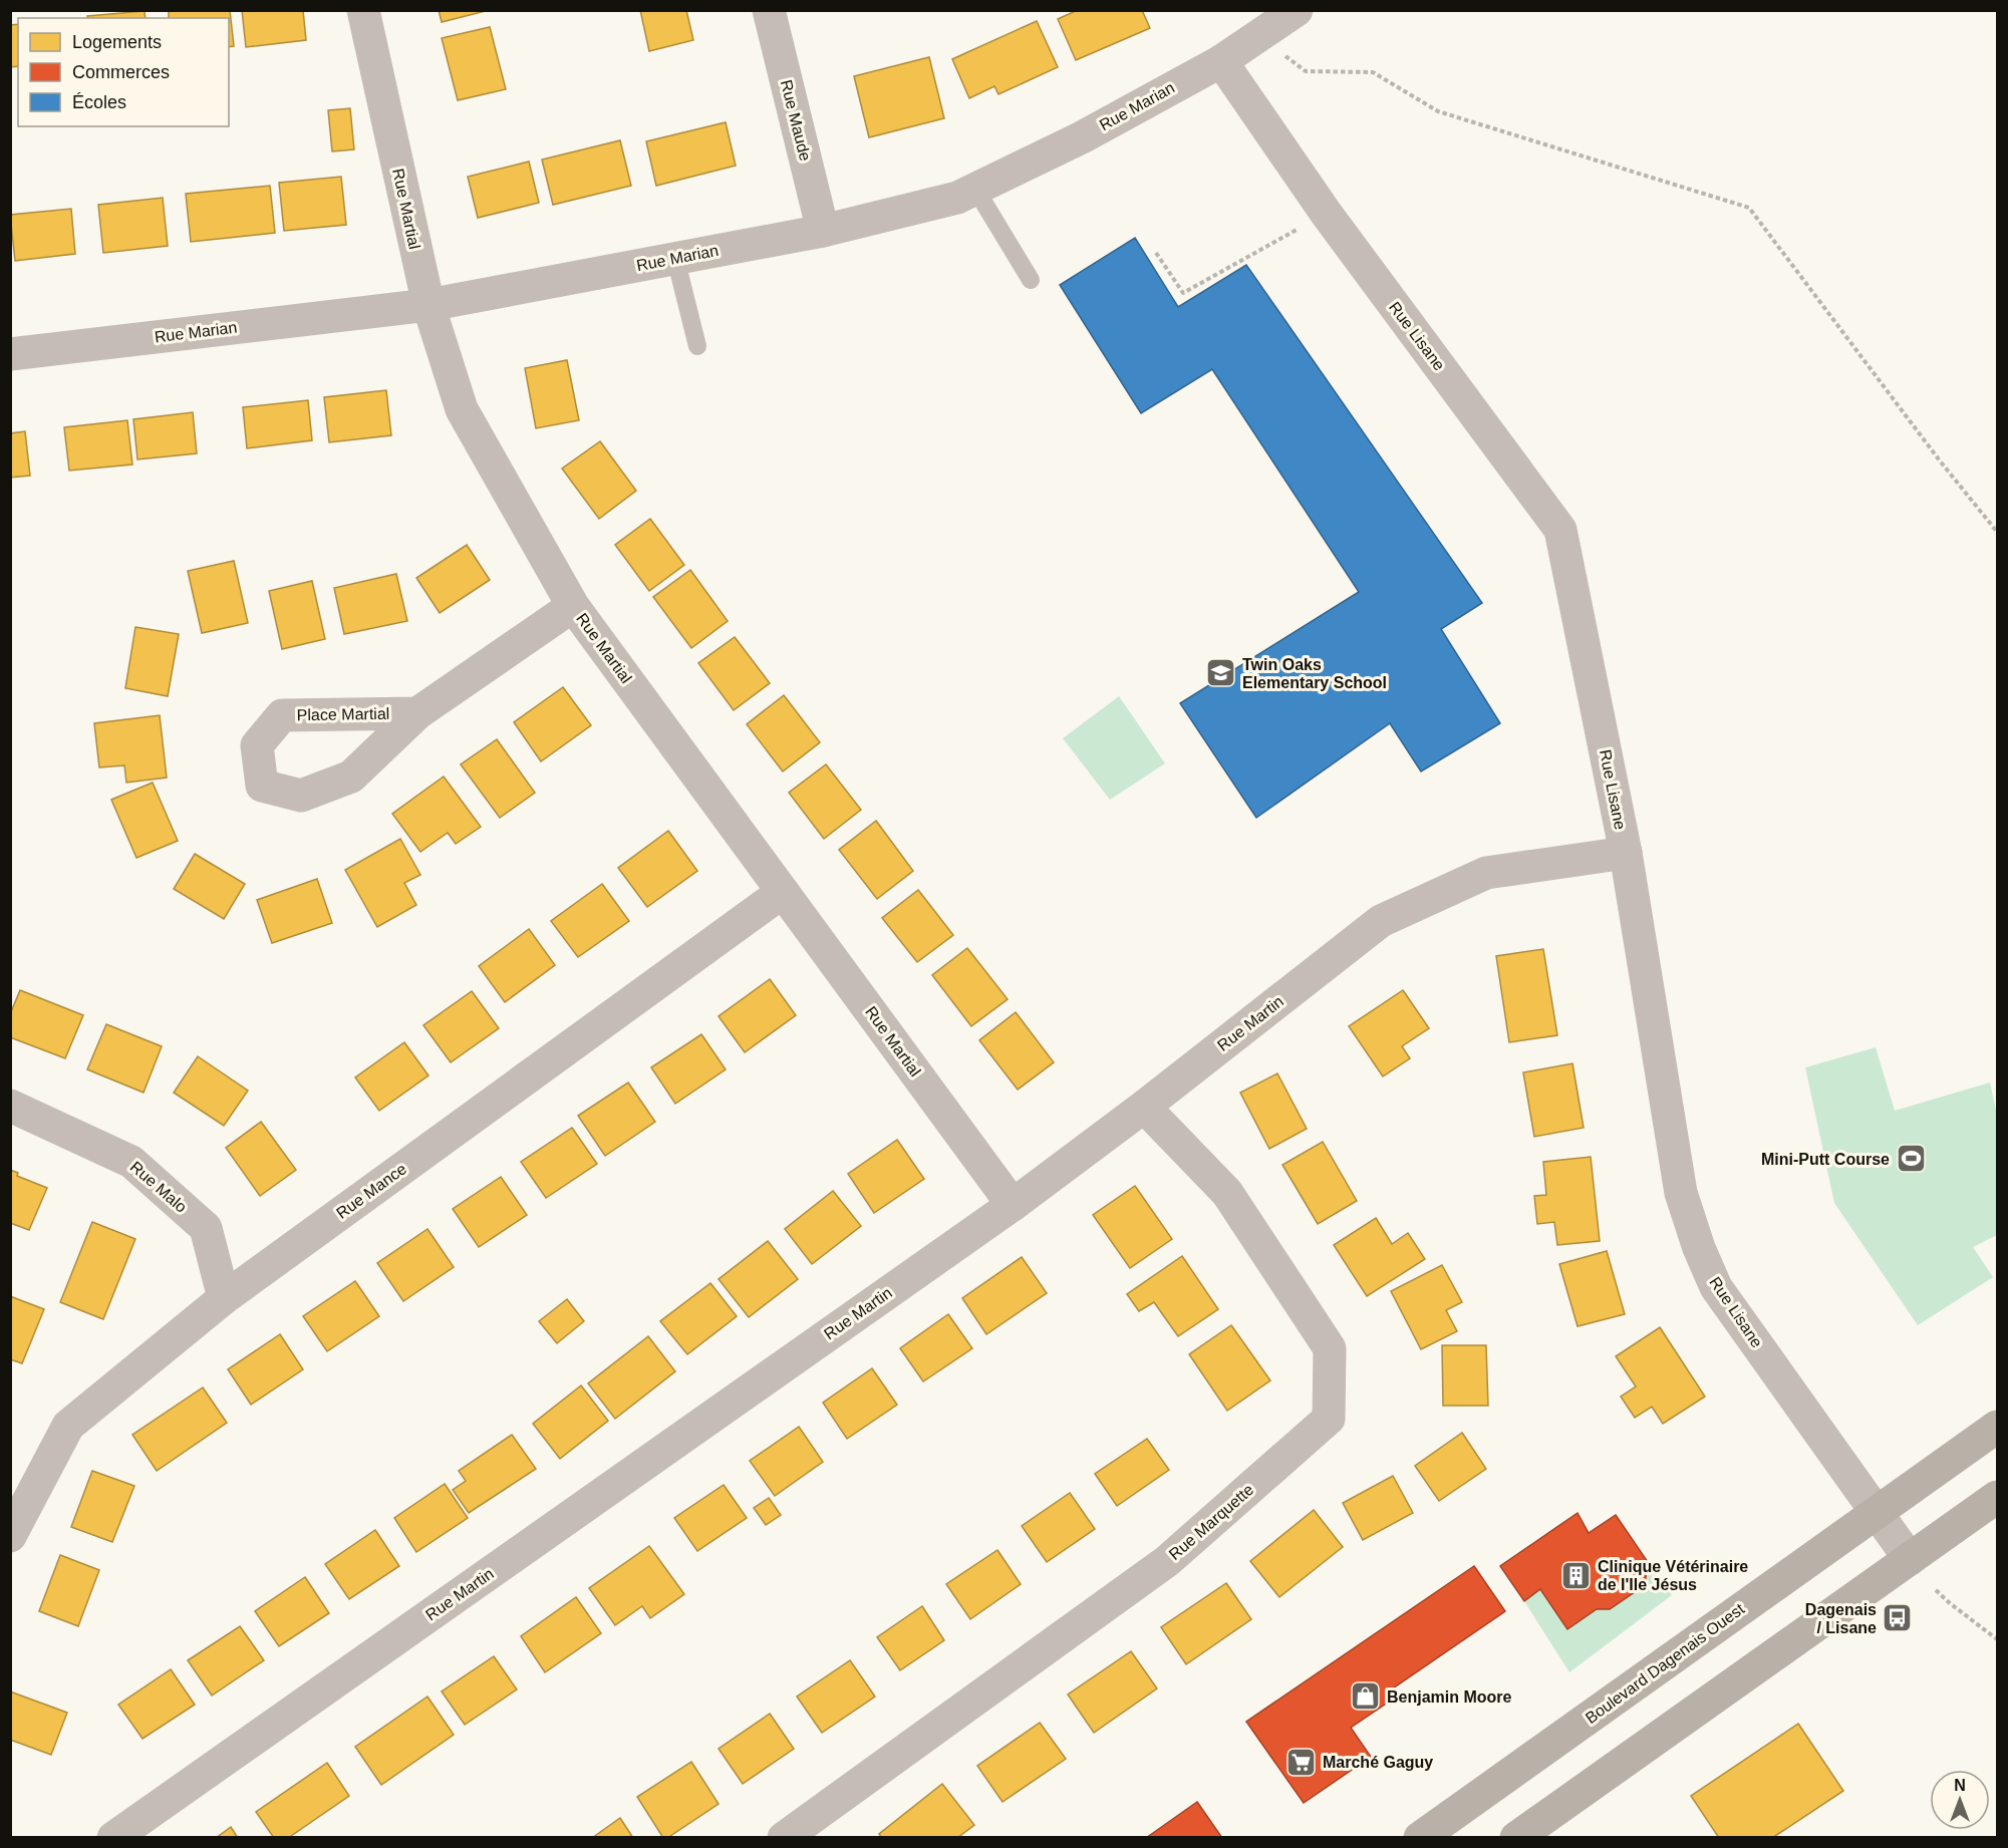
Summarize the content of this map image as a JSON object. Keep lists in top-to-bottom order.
{
  "streets": {
    "main road": ["Boulevard Dagenais Ouest"],
    "street": [
      "Rue Marian",
      "Rue Maude",
      "Rue Martial",
      "Rue Lisane",
      "Rue Martin",
      "Rue Malo",
      "Rue Mance",
      "Rue Marquette"
    ]
  },
  "crossings": [
    ["Rue Marian", "Rue Maude"],
    ["Rue Marian", "Rue Martial"],
    ["Rue Marian", "Rue Lisane"],
    ["Rue Martial", "Rue Martin"],
    ["Rue Martial", "Rue Mance"],
    ["Rue Lisane", "Rue Martin"],
    ["Rue Lisane", "Boulevard Dagenais Ouest"],
    ["Rue Martin", "Rue Marquette"],
    ["Rue Malo", "Rue Mance"]
  ],
  "places": {
    "school or university": ["Twin Oaks Elementary School"],
    "sports": ["Mini-Putt Course"],
    "building": ["Clinique Vétérinaire de I'Ile Jésus"],
    "bus stop": ["Dagenais / Lisane"],
    "shop": ["Benjamin Moore"],
    "supermarket": ["Marché Gaguy"]
  },
  "legend": ["Logements", "Commerces", "Écoles"],
  "north": "top"
}
